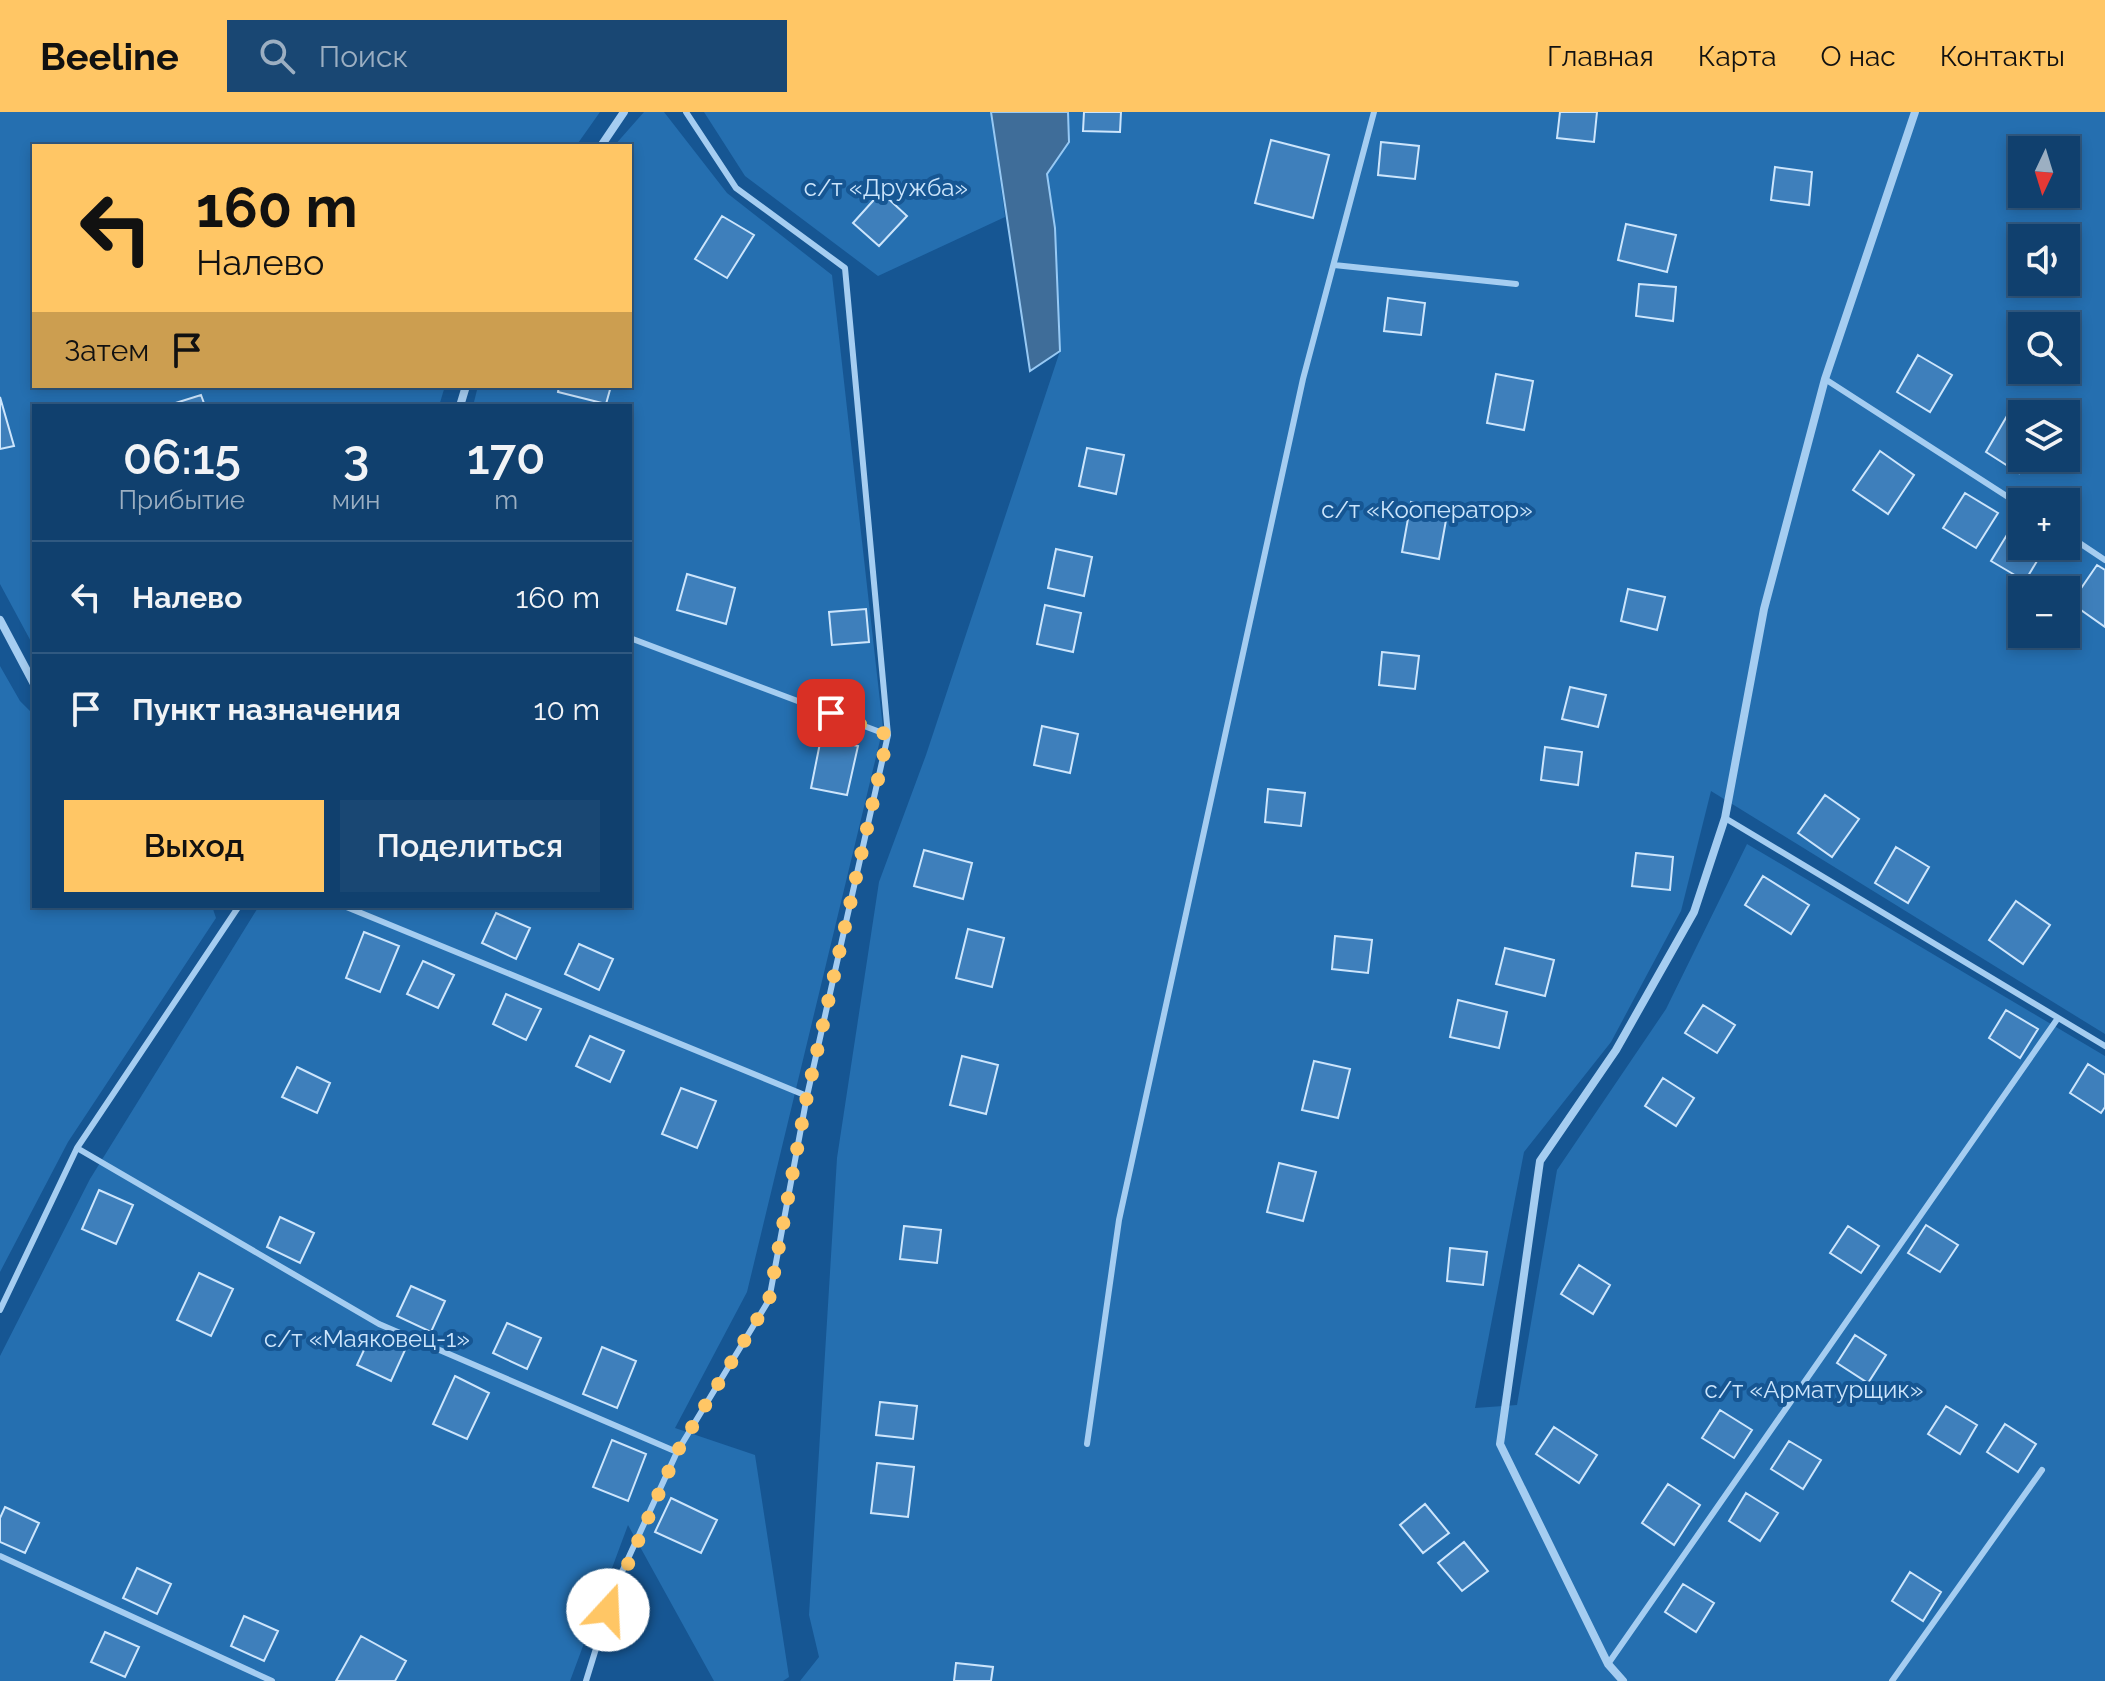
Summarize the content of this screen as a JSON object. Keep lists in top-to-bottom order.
{
  "parks": [
    "с/т «Дружба»",
    "с/т «Кооператор»",
    "с/т «Маяковец-1»",
    "с/т «Арматурщик»"
  ],
  "north": "bottom",
  "page": {
    "header": "Beeline",
    "search": "Поиск",
    "nav": [
      "Главная",
      "Карта",
      "О нас",
      "Контакты"
    ],
    "map_buttons": ["+", "−"],
    "turn": ["160 m", "Налево"],
    "then": "Затем",
    "eta": [
      "06:15",
      "Прибытие",
      "3",
      "мин",
      "170",
      "m"
    ],
    "list": [
      {
        "name": "Налево",
        "value": "160 m"
      },
      {
        "name": "Пункт назначения",
        "value": "10 m"
      }
    ],
    "buttons": ["Выход", "Поделиться"]
  }
}
